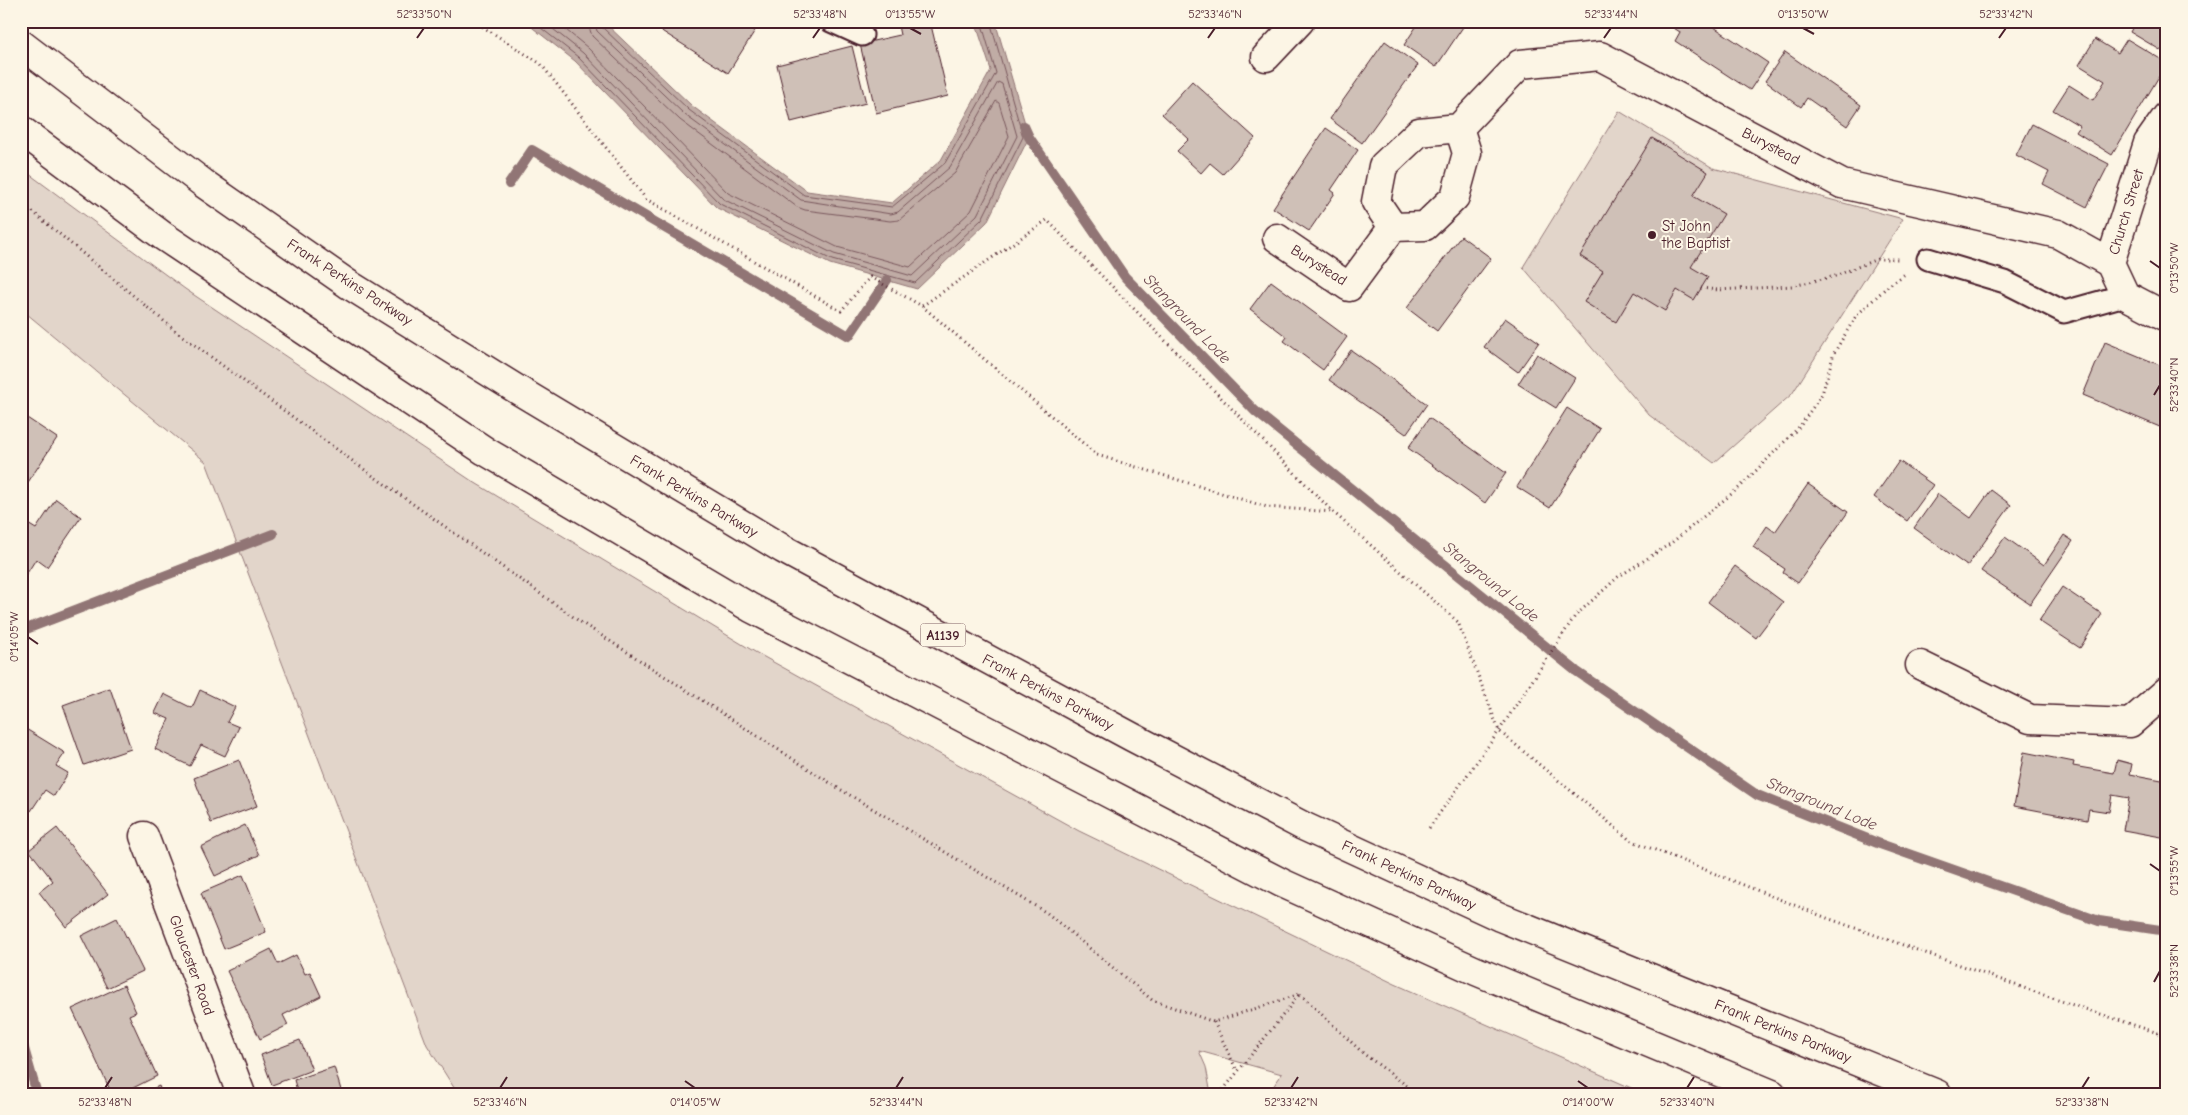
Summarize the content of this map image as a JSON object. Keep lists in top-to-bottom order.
{
  "streets": {
    "main road": [
      "Burystead",
      "Church Street",
      "Frank Perkins Parkway",
      "A1139",
      "Gloucester Road"
    ]
  },
  "crossings": [
    ["Burystead", "Church Street"]
  ],
  "water": ["Stanground Lode"],
  "places": ["St John the Baptist"],
  "coordinates": [
    "52°33'50\"N",
    "52°33'48\"N",
    "0°13'55\"W",
    "52°33'46\"N",
    "52°33'44\"N",
    "0°13'50\"W",
    "52°33'42\"N",
    "52°33'40\"N",
    "0°14'05\"W",
    "52°33'38\"N",
    "0°14'00\"W"
  ]
}
